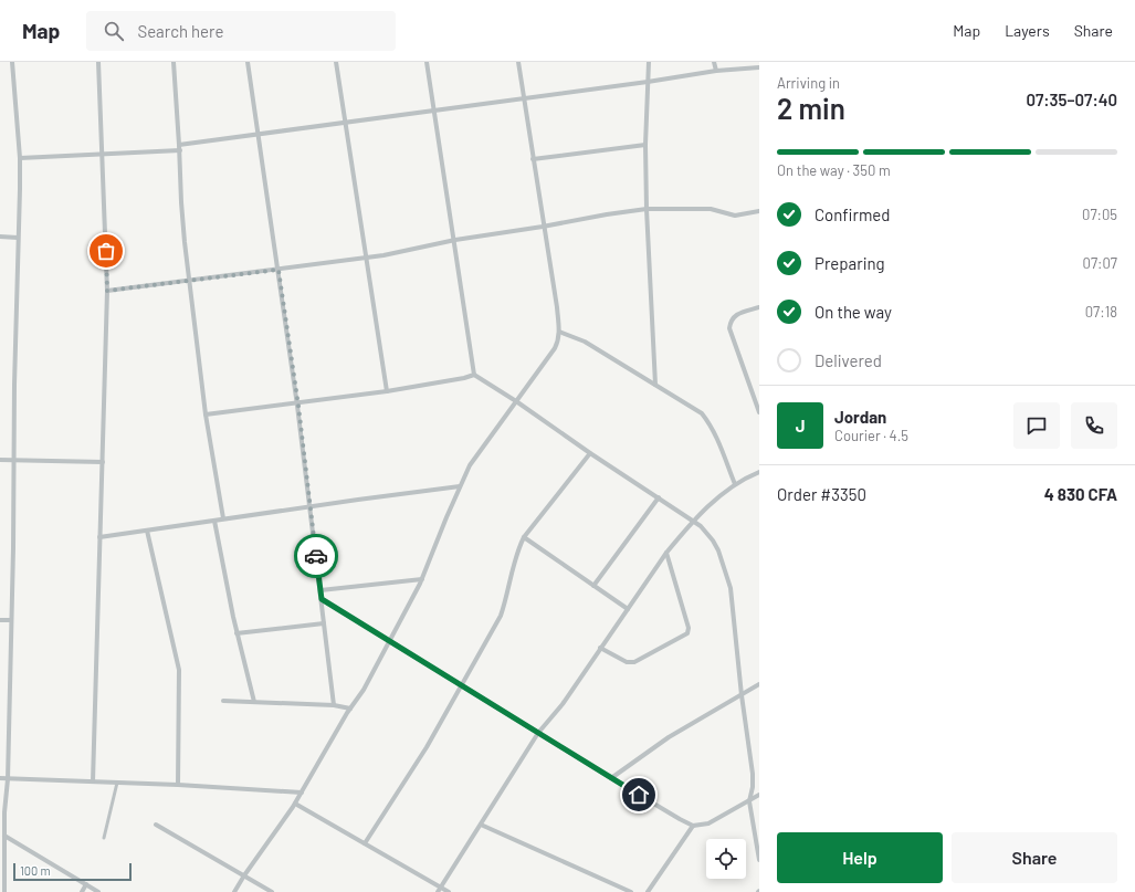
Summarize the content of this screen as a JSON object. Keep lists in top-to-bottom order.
{
  "scale_bar": "100 m",
  "page": {
    "header": "Map",
    "search": "Search here",
    "nav": ["Map", "Layers", "Share"],
    "heading": ["2 min", "Arriving in", "07:35–07:40"],
    "panel": [
      "Jordan",
      "Courier · 4.5",
      "Order #3350",
      "4 830 CFA"
    ],
    "bar": "On the way · 350 m",
    "list": [
      ["Confirmed", "07:05"],
      ["Preparing", "07:07"],
      ["On the way", "07:18"],
      "Delivered"
    ],
    "round": "J",
    "buttons": ["Help", "Share"],
    "scale": "100 m"
  }
}
